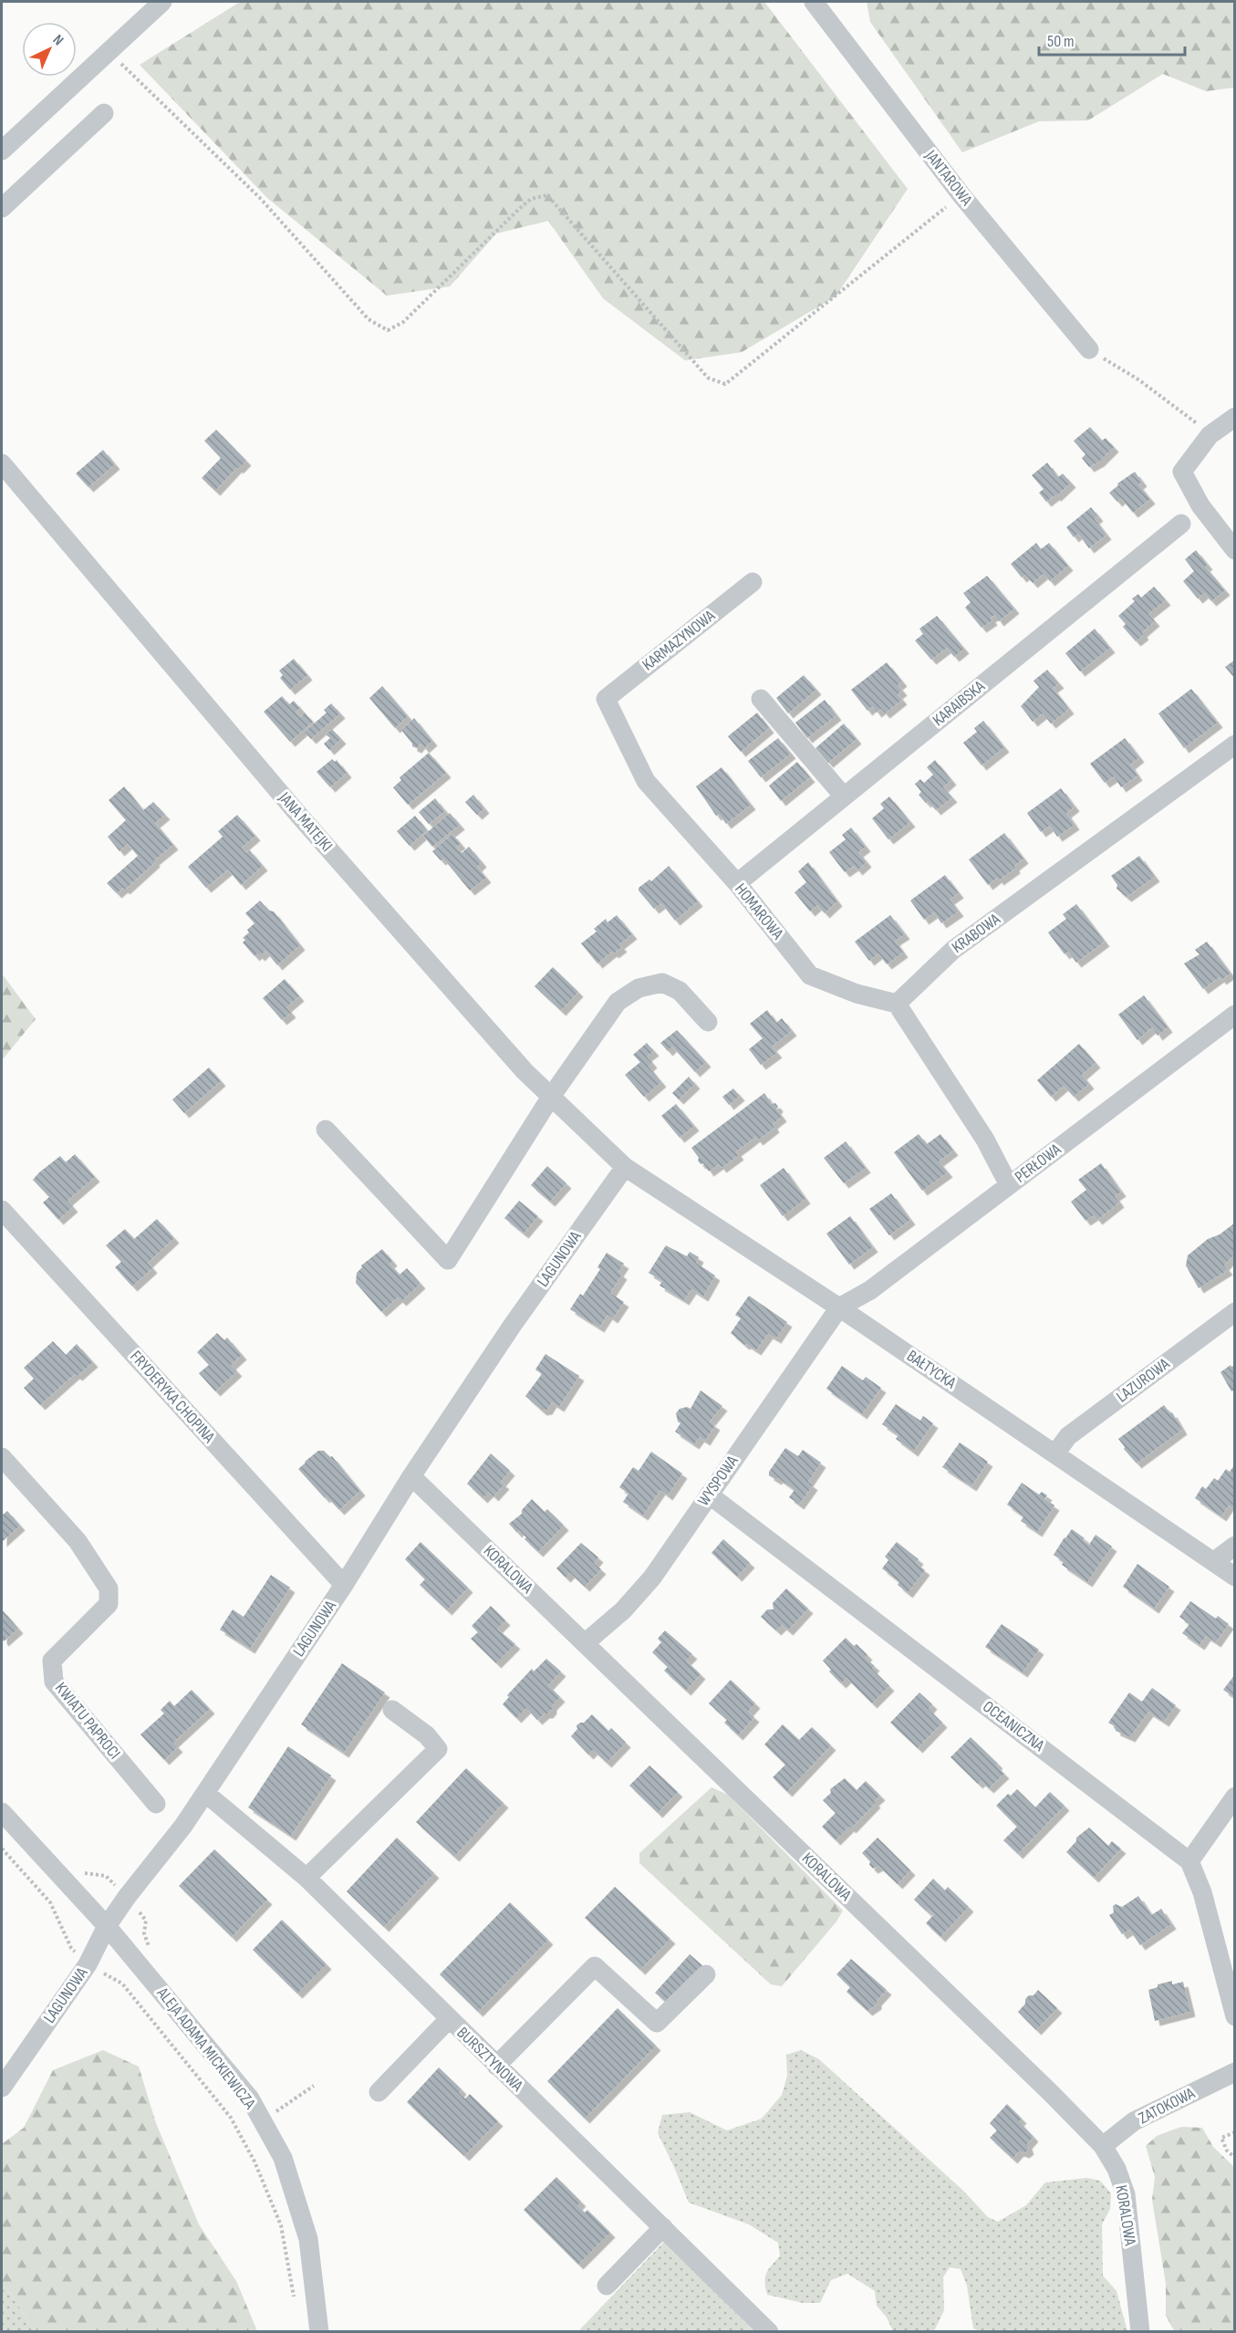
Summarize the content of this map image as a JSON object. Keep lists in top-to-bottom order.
{
  "streets": {
    "street": [
      "JANTAROWA",
      "KARMAZYNOWA",
      "KARAIBSKA",
      "JANA MATEJKI",
      "HOMAROWA",
      "KRABOWA",
      "PERŁOWA",
      "LAGUNOWA",
      "BAŁTYCKA",
      "LAZUROWA",
      "FRYDERYKA CHOPINA",
      "WYSPOWA",
      "KORALOWA",
      "KWIATU PAPROCI",
      "OCEANICZNA",
      "ALEJA ADAMA MICKIEWICZA",
      "BURSZTYNOWA",
      "ZATOKOWA"
    ]
  },
  "crossings": [
    ["KARMAZYNOWA", "HOMAROWA"],
    ["KARAIBSKA", "HOMAROWA"],
    ["JANA MATEJKI", "LAGUNOWA"],
    ["JANA MATEJKI", "BAŁTYCKA"],
    ["HOMAROWA", "KRABOWA"],
    ["PERŁOWA", "BAŁTYCKA"],
    ["PERŁOWA", "WYSPOWA"],
    ["LAGUNOWA", "BAŁTYCKA"],
    ["LAGUNOWA", "FRYDERYKA CHOPINA"],
    ["LAGUNOWA", "KORALOWA"],
    ["LAGUNOWA", "ALEJA ADAMA MICKIEWICZA"],
    ["LAGUNOWA", "BURSZTYNOWA"],
    ["BAŁTYCKA", "LAZUROWA"],
    ["BAŁTYCKA", "WYSPOWA"],
    ["WYSPOWA", "KORALOWA"],
    ["WYSPOWA", "OCEANICZNA"],
    ["KORALOWA", "ZATOKOWA"]
  ],
  "scale_bar": "50 m",
  "north": "top right"
}
